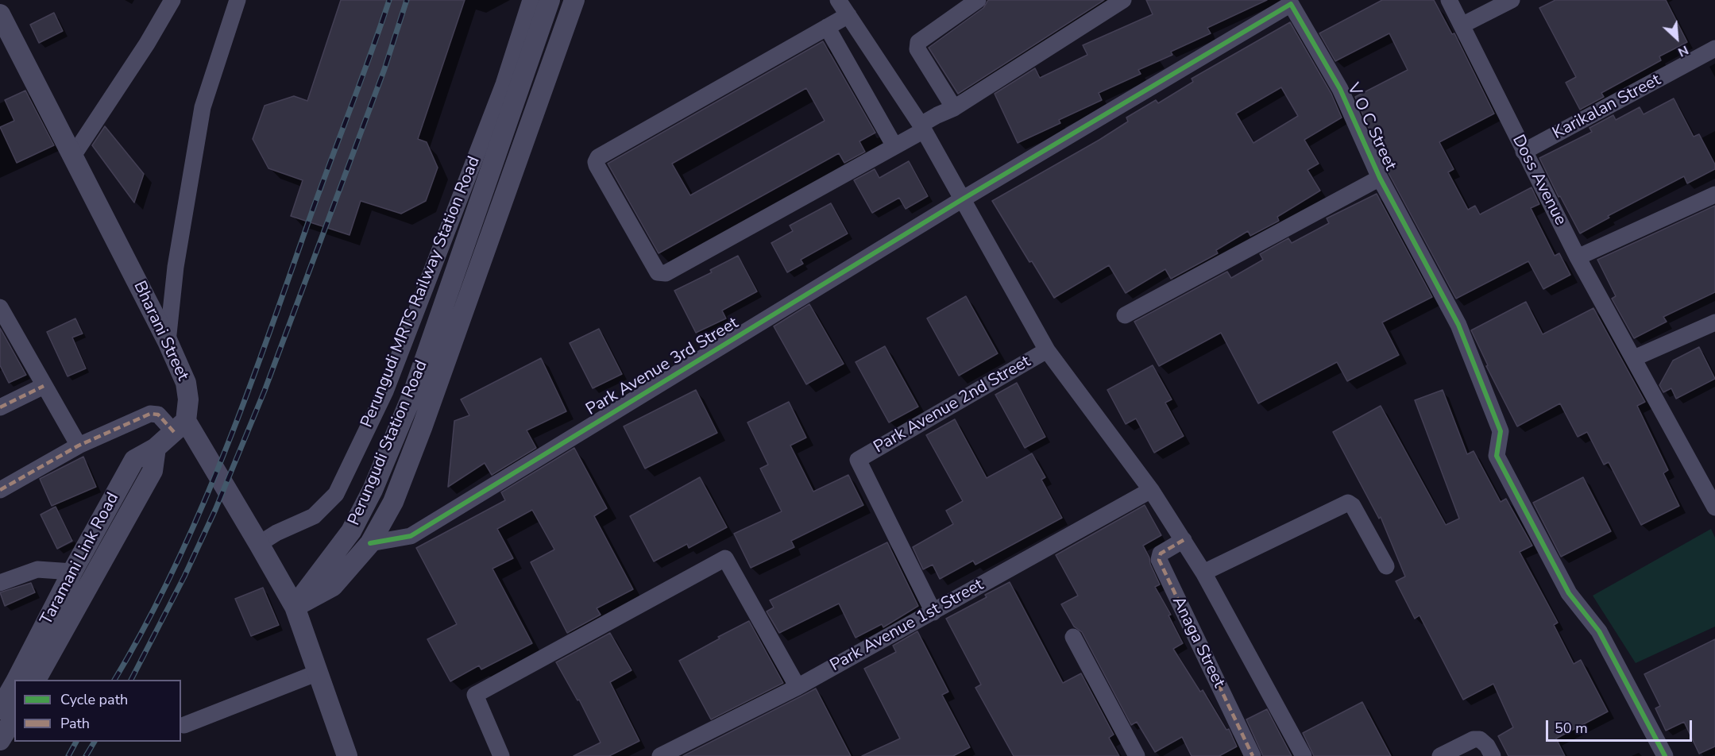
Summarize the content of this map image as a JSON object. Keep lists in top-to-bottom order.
{
  "streets": {
    "street": [
      "Karikalan Street",
      "V O C Street",
      "Doss Avenue",
      "Perungudi MRTS Railway Station Road",
      "Bharani Street",
      "Park Avenue 3rd Street",
      "Park Avenue 2nd Street",
      "Perungudi Station Road",
      "Taramani Link Road",
      "Park Avenue 1st Street",
      "Anaga Street"
    ]
  },
  "crossings": [
    ["Karikalan Street", "Doss Avenue"],
    ["V O C Street", "Park Avenue 3rd Street"],
    ["Bharani Street", "Taramani Link Road"],
    ["Park Avenue 3rd Street", "Perungudi Station Road"],
    ["Park Avenue 2nd Street", "Park Avenue 1st Street"]
  ],
  "legend": ["Cycle path", "Path"],
  "scale_bar": "50 m",
  "north": "bottom right"
}
